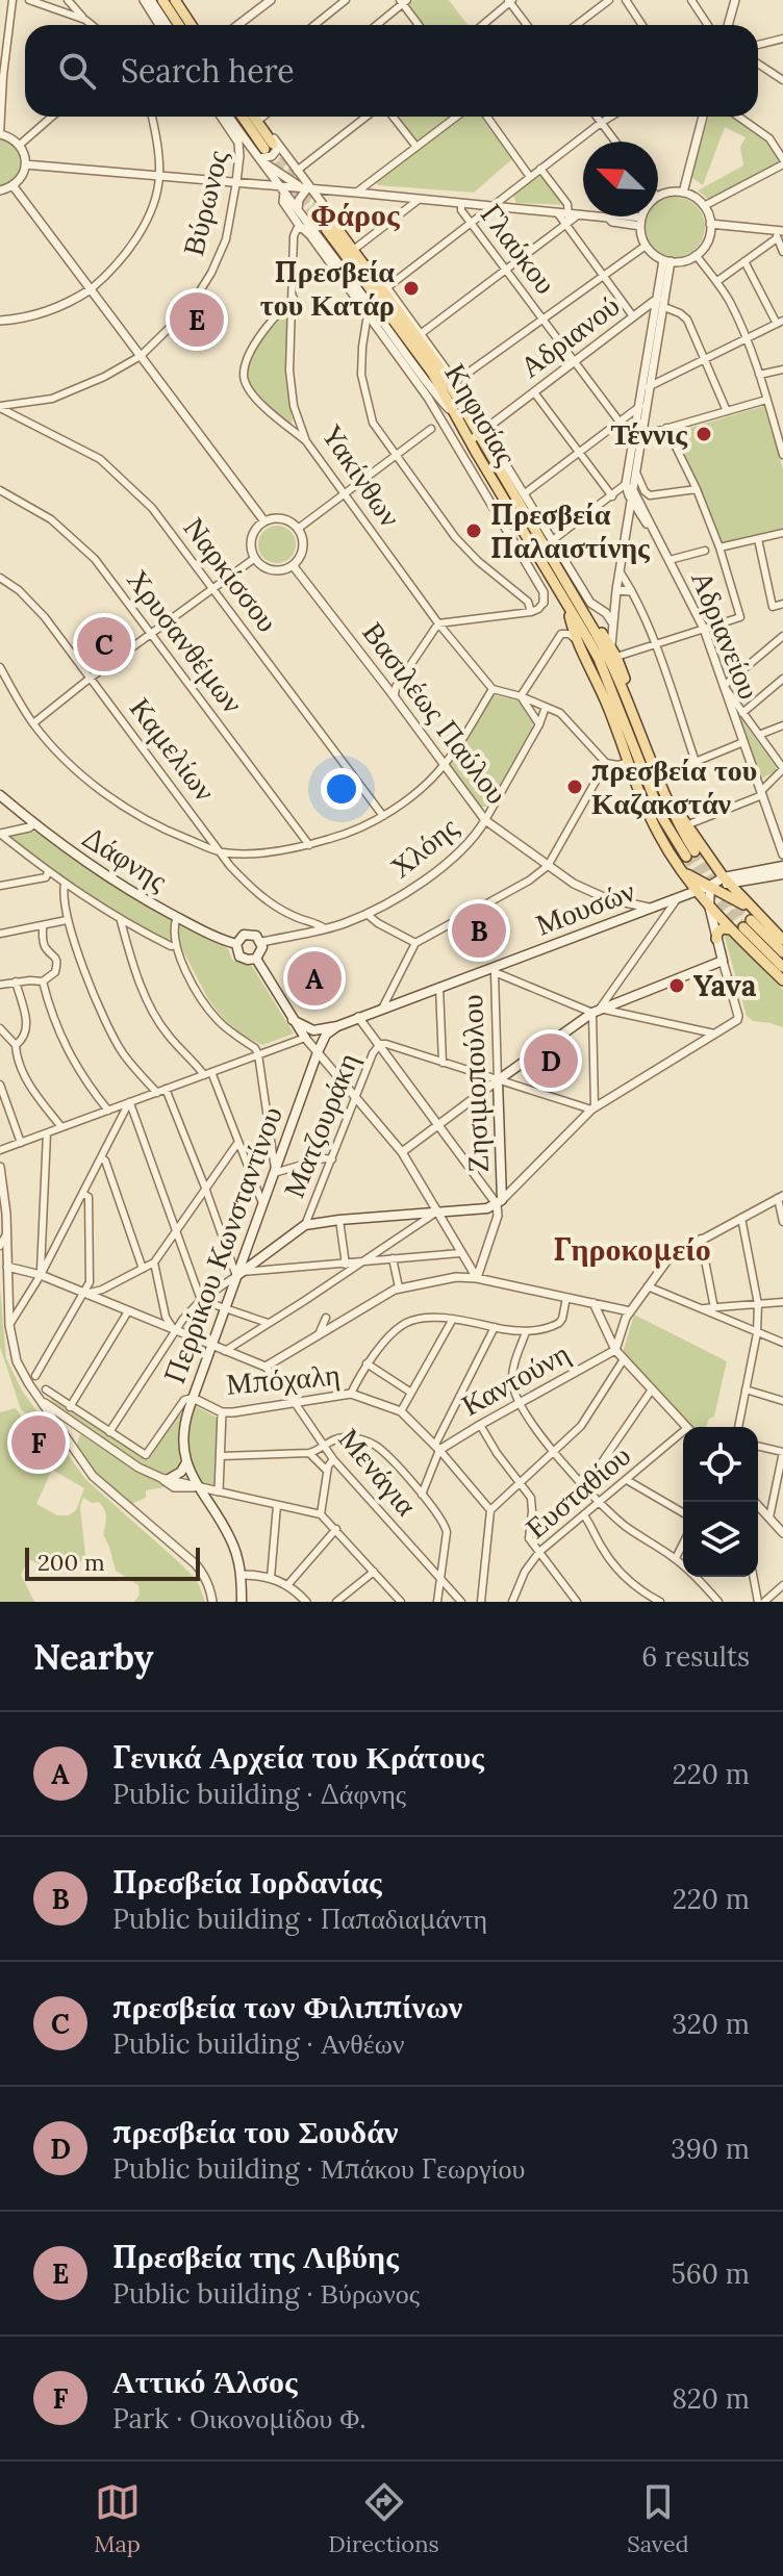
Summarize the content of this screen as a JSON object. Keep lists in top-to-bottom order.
{
  "streets": {
    "main road": [
      "Κηφισίας",
      "Δάφνης",
      "Μουσών",
      "Ζησιμοπούλου",
      "Περρίκου Κωνσταντίνου"
    ],
    "street": [
      "Βύρωνος",
      "Γλαύκου",
      "Αδριανού",
      "Υακίνθων",
      "Ναρκίσσου",
      "Αδριανείου",
      "Χρυσανθέμων",
      "Βασιλέως Παύλου",
      "Καμελίων",
      "Χλόης",
      "Ματζουράκη",
      "Μπόχαλη",
      "Καντούνη",
      "Μενάγια",
      "Ευσταθίου"
    ]
  },
  "crossings": [
    ["Βύρωνος", "Ναρκίσσου"],
    ["Γλαύκου", "Αδριανού"],
    ["Αδριανού", "Κηφισίας"],
    ["Κηφισίας", "Μουσών"],
    ["Βασιλέως Παύλου", "Χλόης"],
    ["Βασιλέως Παύλου", "Μουσών"],
    ["Καμελίων", "Χλόης"],
    ["Χλόης", "Δάφνης"],
    ["Μουσών", "Ζησιμοπούλου"],
    ["Μουσών", "Περρίκου Κωνσταντίνου"],
    ["Περρίκου Κωνσταντίνου", "Μπόχαλη"],
    ["Μπόχαλη", "Καντούνη"],
    ["Μπόχαλη", "Μενάγια"]
  ],
  "districts": ["Φάρος", "Γηροκομείο"],
  "places": [
    "Πρεσβεία του Κατάρ",
    "Τέννις",
    "Πρεσβεία Παλαιστίνης",
    "πρεσβεία του Καζακστάν",
    "Yava"
  ],
  "scale_bar": "200 m",
  "north": "top left",
  "page": {
    "search": "Search here",
    "pins": [
      "E",
      "C",
      "B",
      "A",
      "D",
      "F"
    ],
    "scale": "200 m",
    "heading": ["Nearby", "6 results"],
    "list": [
      {
        "mark": "A",
        "name": "Γενικά Αρχεία του Κράτους",
        "note": "Public building · Δάφνης",
        "value": "220 m"
      },
      {
        "mark": "B",
        "name": "Πρεσβεία Ιορδανίας",
        "note": "Public building · Παπαδιαμάντη",
        "value": "220 m"
      },
      {
        "mark": "C",
        "name": "πρεσβεία των Φιλιππίνων",
        "note": "Public building · Ανθέων",
        "value": "320 m"
      },
      {
        "mark": "D",
        "name": "πρεσβεία του Σουδάν",
        "note": "Public building · Μπάκου Γεωργίου",
        "value": "390 m"
      },
      {
        "mark": "E",
        "name": "Πρεσβεία της Λιβύης",
        "note": "Public building · Βύρωνος",
        "value": "560 m"
      },
      {
        "mark": "F",
        "name": "Αττικό Άλσος",
        "note": "Park · Οικονομίδου Φ.",
        "value": "820 m"
      }
    ],
    "nav": ["Map", "Directions", "Saved"]
  }
}
